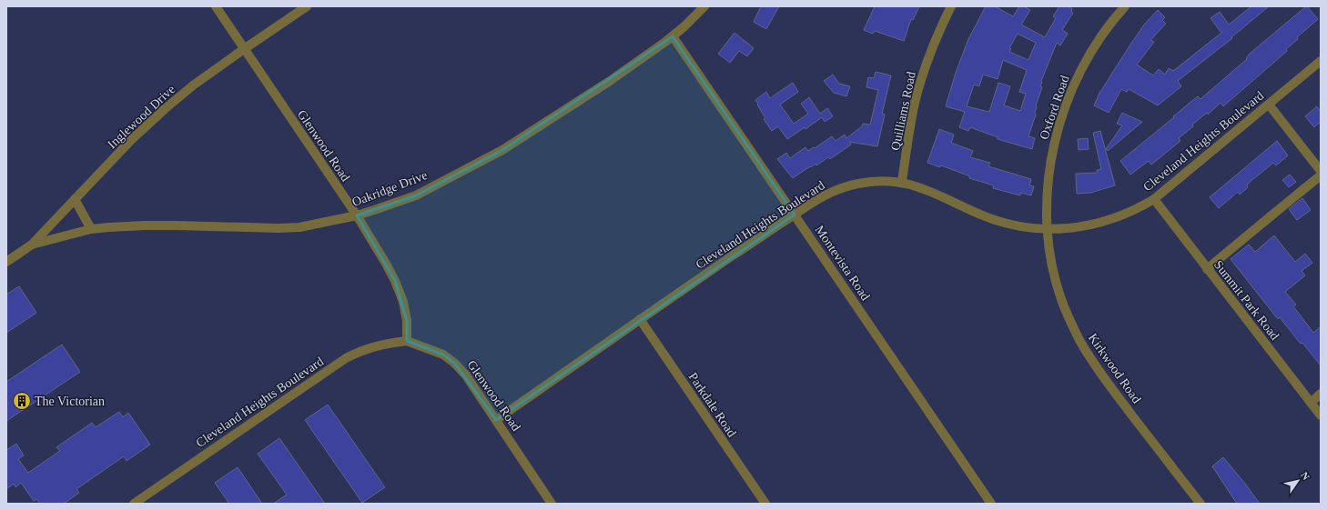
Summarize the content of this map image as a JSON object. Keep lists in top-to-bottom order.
{
  "streets": {
    "street": [
      "Oxford Road",
      "Quilliams Road",
      "Inglewood Drive",
      "Cleveland Heights Boulevard",
      "Glenwood Road",
      "Oakridge Drive",
      "Montevista Road",
      "Summit Park Road",
      "Kirkwood Road",
      "Parkdale Road"
    ]
  },
  "crossings": [
    ["Oxford Road", "Cleveland Heights Boulevard"],
    ["Oxford Road", "Kirkwood Road"],
    ["Quilliams Road", "Cleveland Heights Boulevard"],
    ["Inglewood Drive", "Glenwood Road"],
    ["Inglewood Drive", "Oakridge Drive"],
    ["Cleveland Heights Boulevard", "Glenwood Road"],
    ["Cleveland Heights Boulevard", "Montevista Road"],
    ["Cleveland Heights Boulevard", "Summit Park Road"],
    ["Cleveland Heights Boulevard", "Kirkwood Road"],
    ["Cleveland Heights Boulevard", "Parkdale Road"],
    ["Glenwood Road", "Oakridge Drive"],
    ["Oakridge Drive", "Montevista Road"]
  ],
  "places": {
    "building": ["The Victorian"]
  },
  "north": "top right"
}
